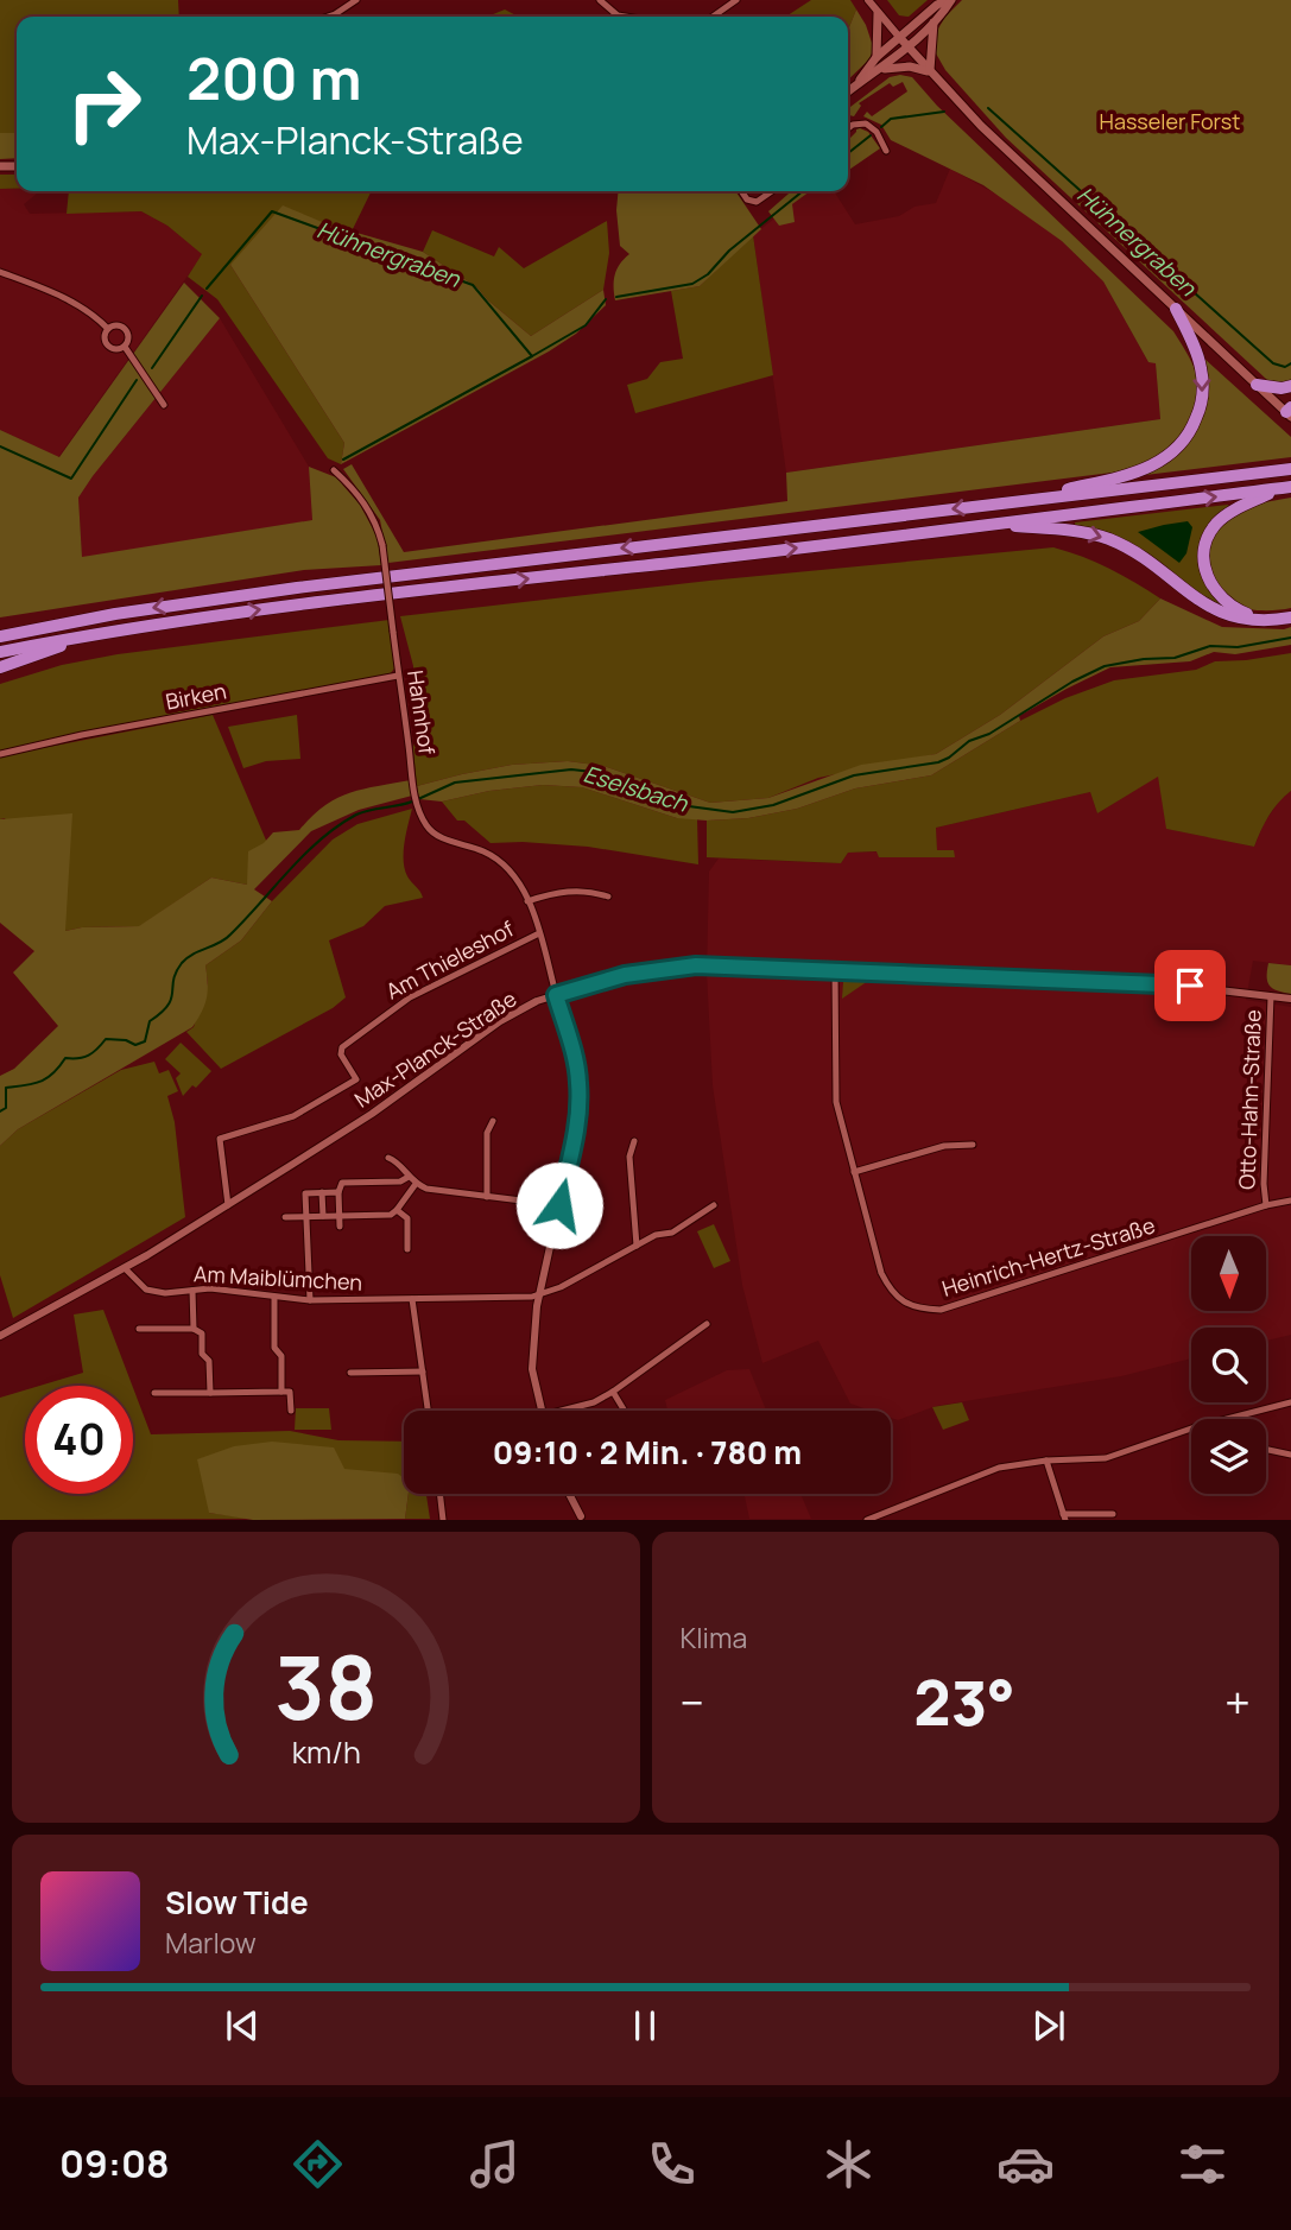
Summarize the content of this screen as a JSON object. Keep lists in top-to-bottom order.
{
  "streets": {
    "street": [
      "Birken",
      "Hahnhof",
      "Am Thieleshof",
      "Max-Planck-Straße",
      "Otto-Hahn-Straße",
      "Heinrich-Hertz-Straße",
      "Am Maiblümchen"
    ]
  },
  "crossings": [
    ["Birken", "Hahnhof"],
    ["Am Thieleshof", "Max-Planck-Straße"],
    ["Max-Planck-Straße", "Otto-Hahn-Straße"],
    ["Max-Planck-Straße", "Heinrich-Hertz-Straße"],
    ["Max-Planck-Straße", "Am Maiblümchen"],
    ["Otto-Hahn-Straße", "Heinrich-Hertz-Straße"]
  ],
  "water": ["Hühnergraben", "Eselsbach"],
  "parks": ["Hasseler Forst"],
  "north": "bottom",
  "page": {
    "turn": ["200 m", "Max-Planck-Straße"],
    "limit": "40",
    "trip": "09:10 · 2 Min. · 780 m",
    "tile": "Klima",
    "heat": ["−", "23°", "+"],
    "song": ["Slow Tide", "Marlow"],
    "tabs": "09:08",
    "gauge": ["38", "km/h"]
  }
}
